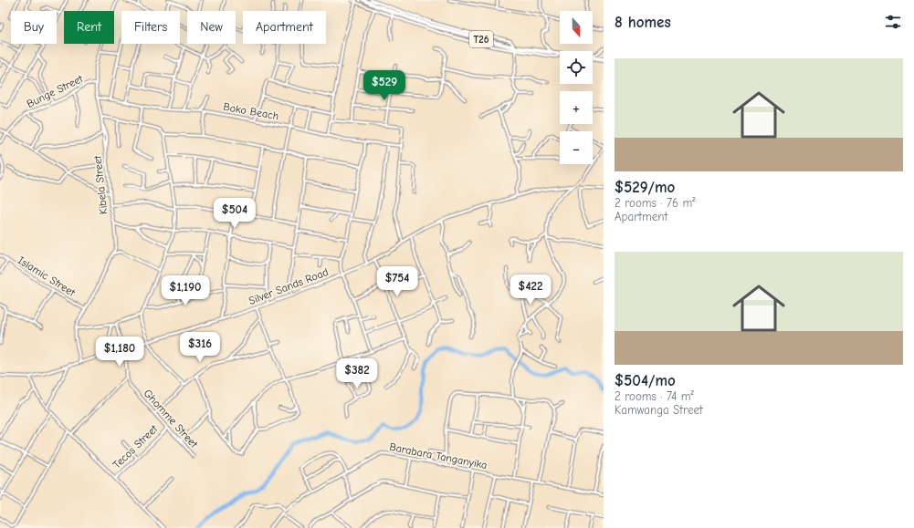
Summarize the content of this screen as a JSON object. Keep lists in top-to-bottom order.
{
  "streets": {
    "highway": ["T26"],
    "street": [
      "Bunge Street",
      "Boko Beach",
      "Kibela Street",
      "Islamic Street",
      "Silver Sands Road",
      "Ghomme Street",
      "Tecos Street",
      "Barabara Tanganyika"
    ]
  },
  "crossings": [
    ["Bunge Street", "Kibela Street"],
    ["Boko Beach", "Kibela Street"],
    ["Kibela Street", "Islamic Street"],
    ["Kibela Street", "Silver Sands Road"],
    ["Silver Sands Road", "Ghomme Street"],
    ["Ghomme Street", "Tecos Street"]
  ],
  "north": "bottom",
  "page": {
    "heading": "8 homes",
    "map_buttons": ["+", "−"],
    "chip": [
      "Buy",
      "Rent",
      "Filters",
      "New",
      "Apartment"
    ],
    "list": [
      {
        "name": "$529/mo",
        "note": "2 rooms · 76 m² · Apartment"
      },
      {
        "name": "$504/mo",
        "note": "2 rooms · 74 m² · Kamwanga Street"
      }
    ],
    "price": [
      "$529",
      "$504",
      "$754",
      "$422",
      "$1,190",
      "$316",
      "$1,180",
      "$382"
    ]
  }
}
